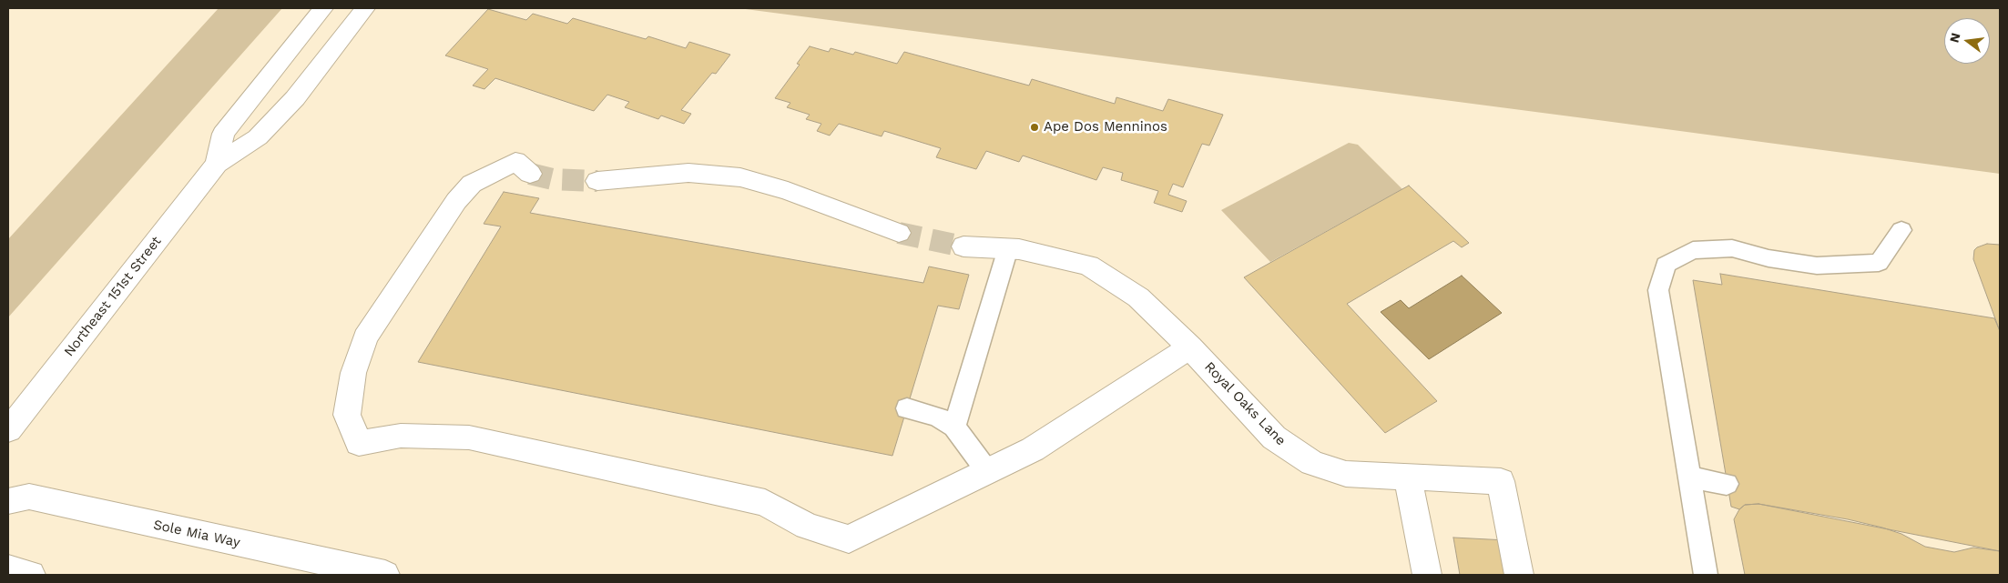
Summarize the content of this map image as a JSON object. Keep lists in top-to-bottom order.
{
  "streets": {
    "street": ["Northeast 151st Street", "Royal Oaks Lane", "Sole Mia Way"]
  },
  "places": ["Ape Dos Menninos"],
  "north": "left"
}
